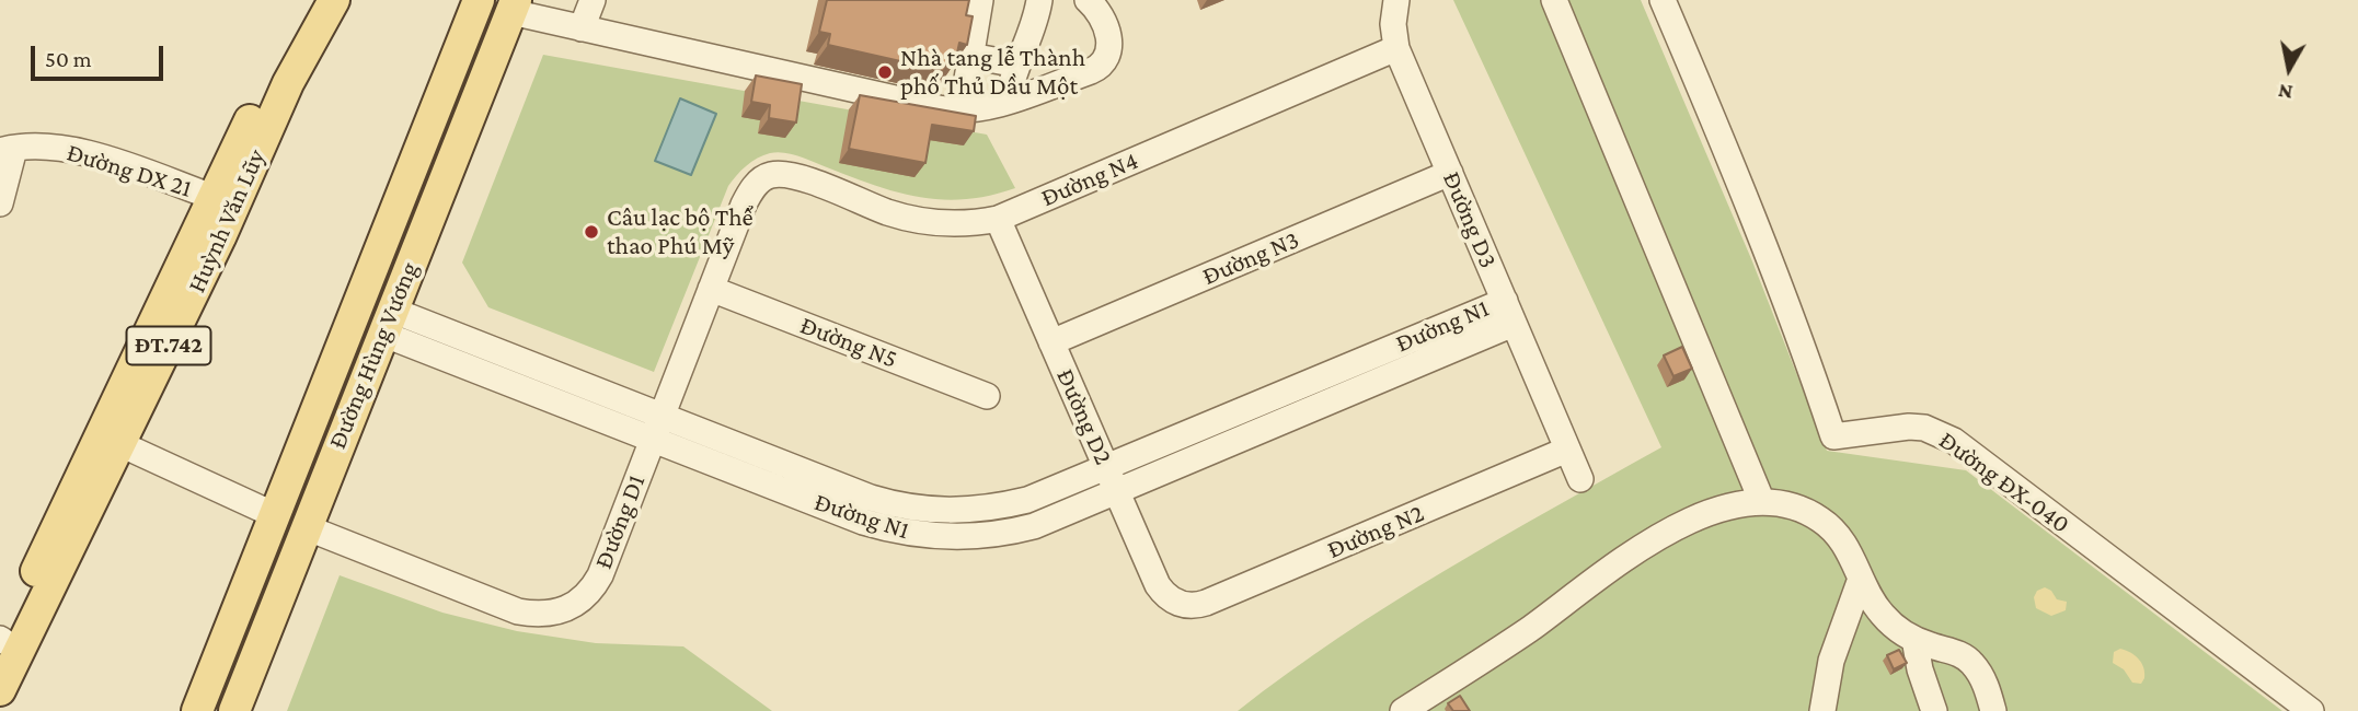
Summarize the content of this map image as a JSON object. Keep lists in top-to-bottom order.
{
  "streets": {
    "main road": ["Huỳnh Văn Lũy", "ĐT.742", "Đường Hùng Vương"],
    "street": [
      "Đường DX 21",
      "Đường N4",
      "Đường D3",
      "Đường N3",
      "Đường N1",
      "Đường N5",
      "Đường D2",
      "Đường ĐX-040",
      "Đường D1",
      "Đường N2"
    ]
  },
  "crossings": [
    ["Đường DX 21", "Huỳnh Văn Lũy"],
    ["Đường N4", "Đường D3"],
    ["Đường N4", "Đường D2"],
    ["Đường N4", "Đường D1"],
    ["Đường D3", "Đường N3"],
    ["Đường D3", "Đường N1"],
    ["Đường D3", "Đường N2"],
    ["Đường N3", "Đường D2"],
    ["Đường N1", "Đường Hùng Vương"],
    ["Đường N1", "Đường D2"],
    ["Đường N1", "Đường D1"],
    ["Đường N5", "Đường D1"],
    ["Đường Hùng Vương", "Đường D1"],
    ["Đường D2", "Đường N2"]
  ],
  "places": ["Nhà tang lễ Thành phố Thủ Dầu Một", "Câu lạc bộ Thể thao Phú Mỹ"],
  "scale_bar": "50 m",
  "north": "bottom"
}
